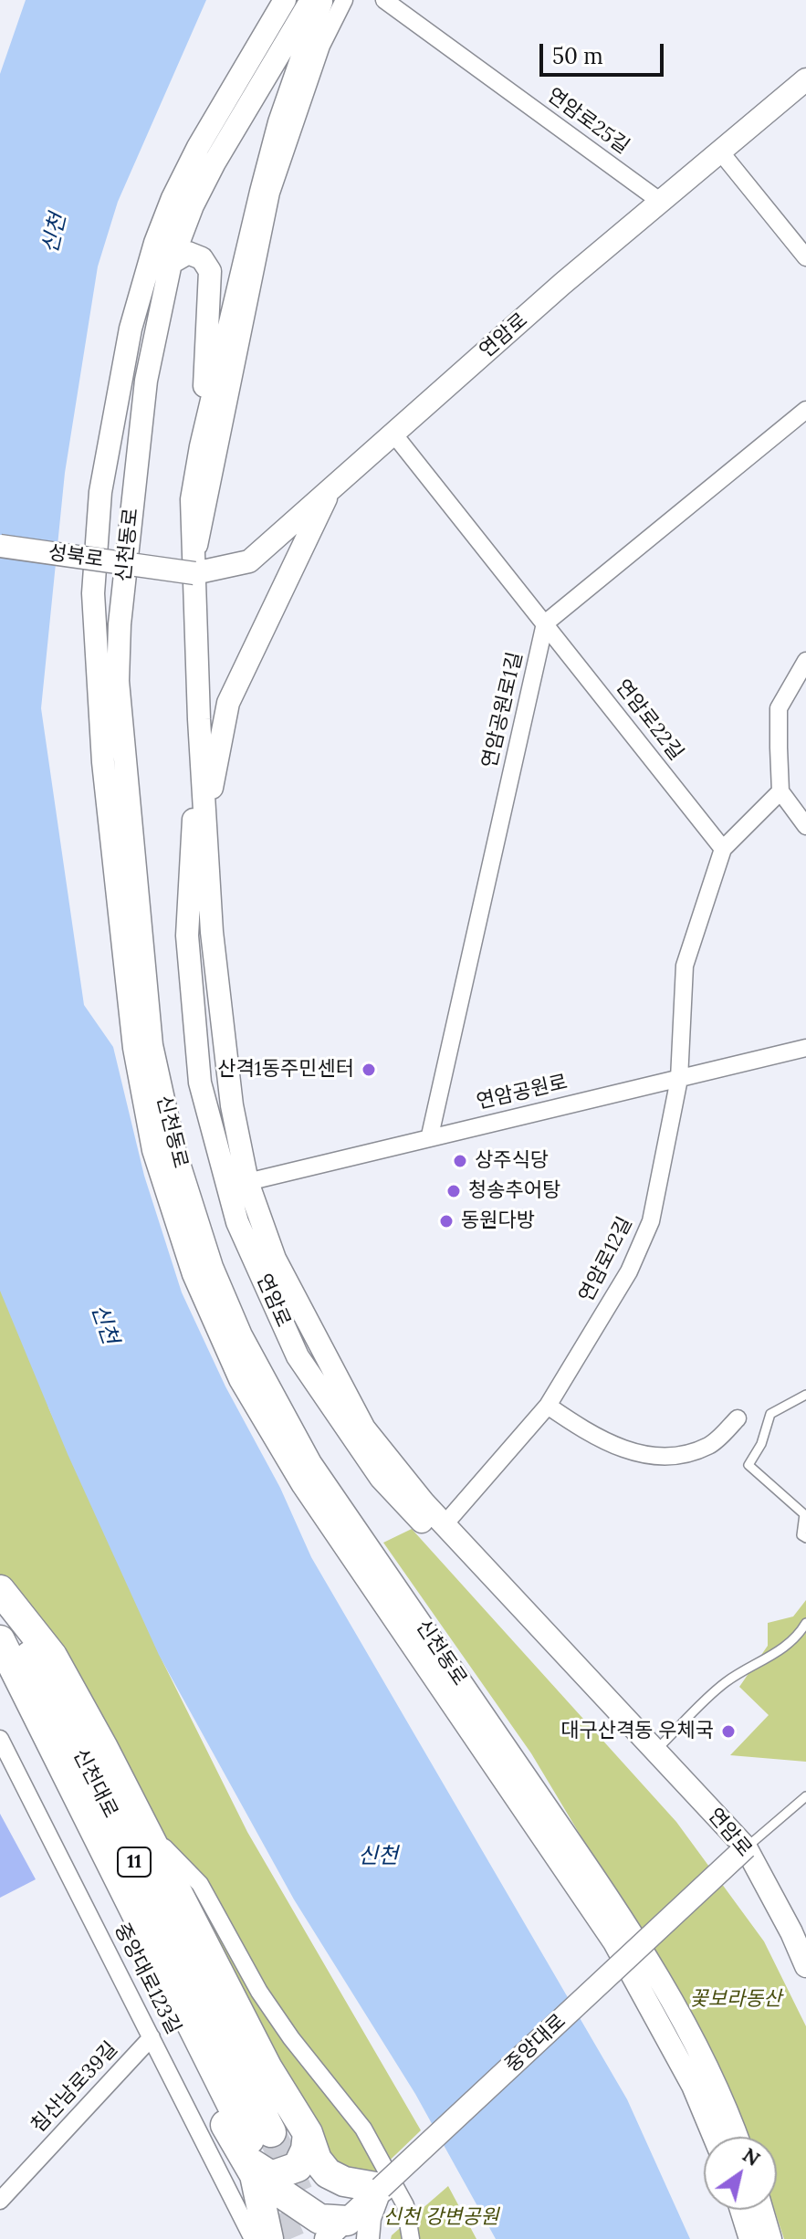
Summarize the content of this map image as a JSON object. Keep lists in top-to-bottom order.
{
  "streets": {
    "highway": ["신천대로", "11"],
    "main road": [
      "연암로",
      "신천동로",
      "성북로",
      "중앙대로"
    ],
    "street": [
      "연암로25길",
      "연암공원로1길",
      "연암로22길",
      "연암공원로",
      "연암로12길",
      "중앙대로123길",
      "침산남로39길"
    ]
  },
  "crossings": [
    ["연암로25길", "연암로"],
    ["연암로", "성북로"],
    ["연암로", "연암로22길"],
    ["연암로", "연암공원로"],
    ["연암로", "연암로12길"],
    ["연암로", "중앙대로"],
    ["연암공원로1길", "연암로22길"],
    ["연암공원로1길", "연암공원로"],
    ["연암공원로", "연암로12길"],
    ["중앙대로123길", "침산남로39길"]
  ],
  "water": ["신천"],
  "parks": ["꽃보라동산", "신천 강변공원"],
  "places": [
    "산격1동주민센터",
    "상주식당",
    "청송추어탕",
    "동원다방",
    "대구산격동 우체국"
  ],
  "scale_bar": "50 m",
  "north": "top right"
}
